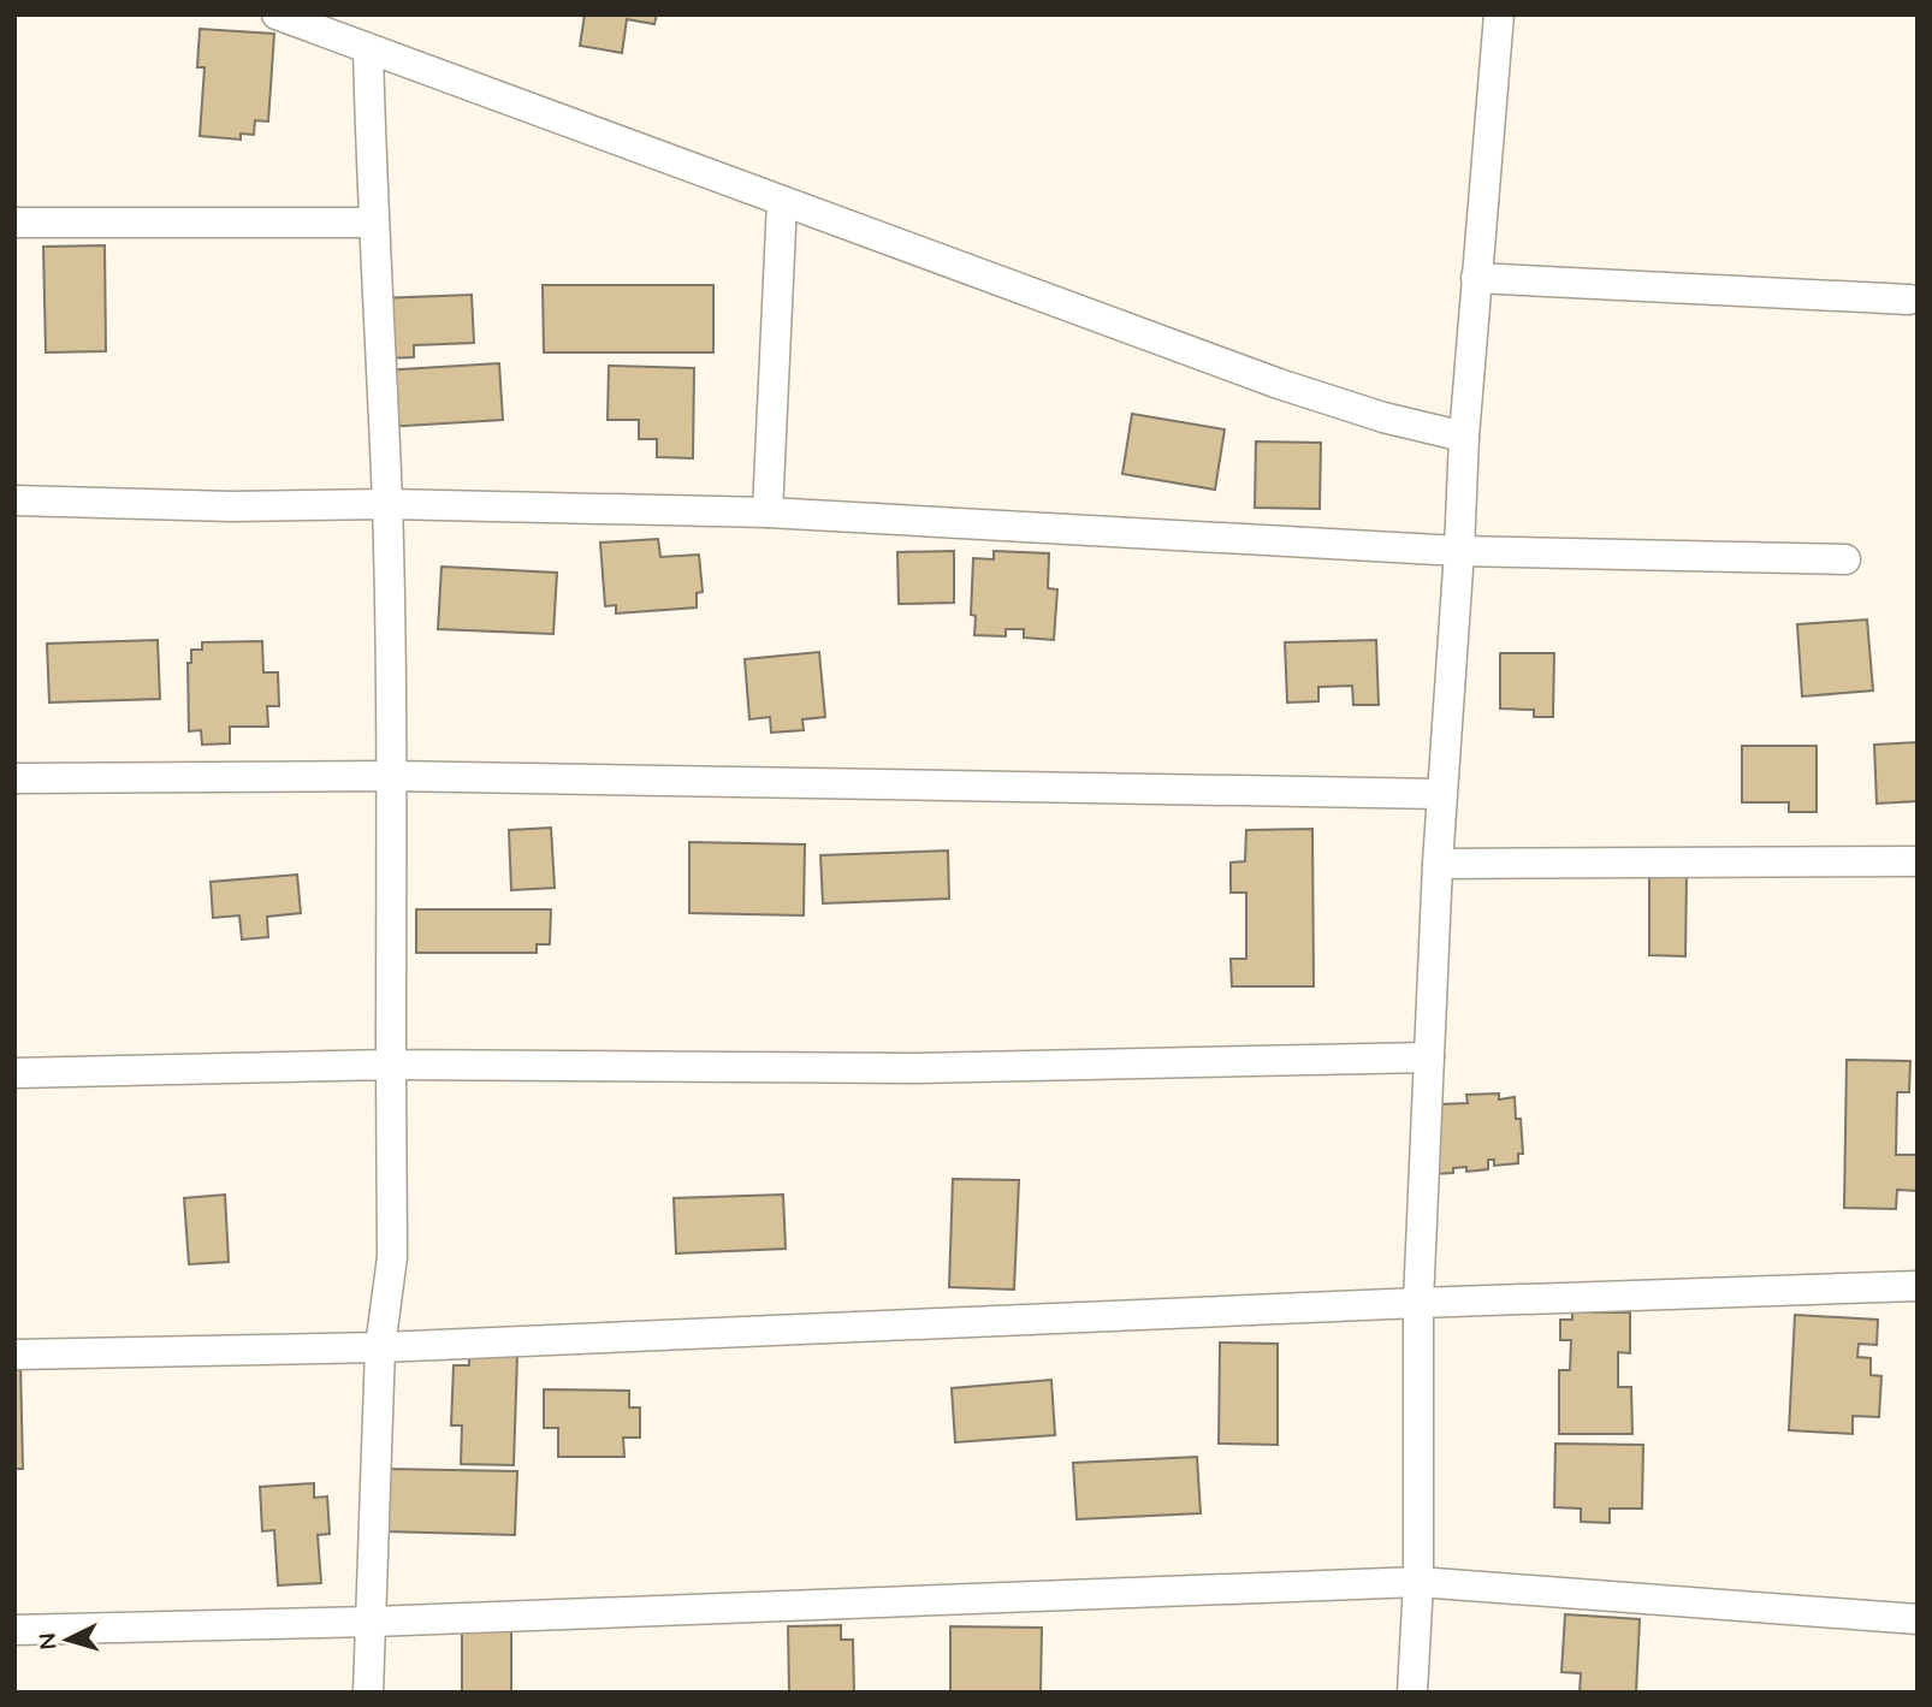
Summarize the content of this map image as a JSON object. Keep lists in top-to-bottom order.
{
  "north": "left"
}
